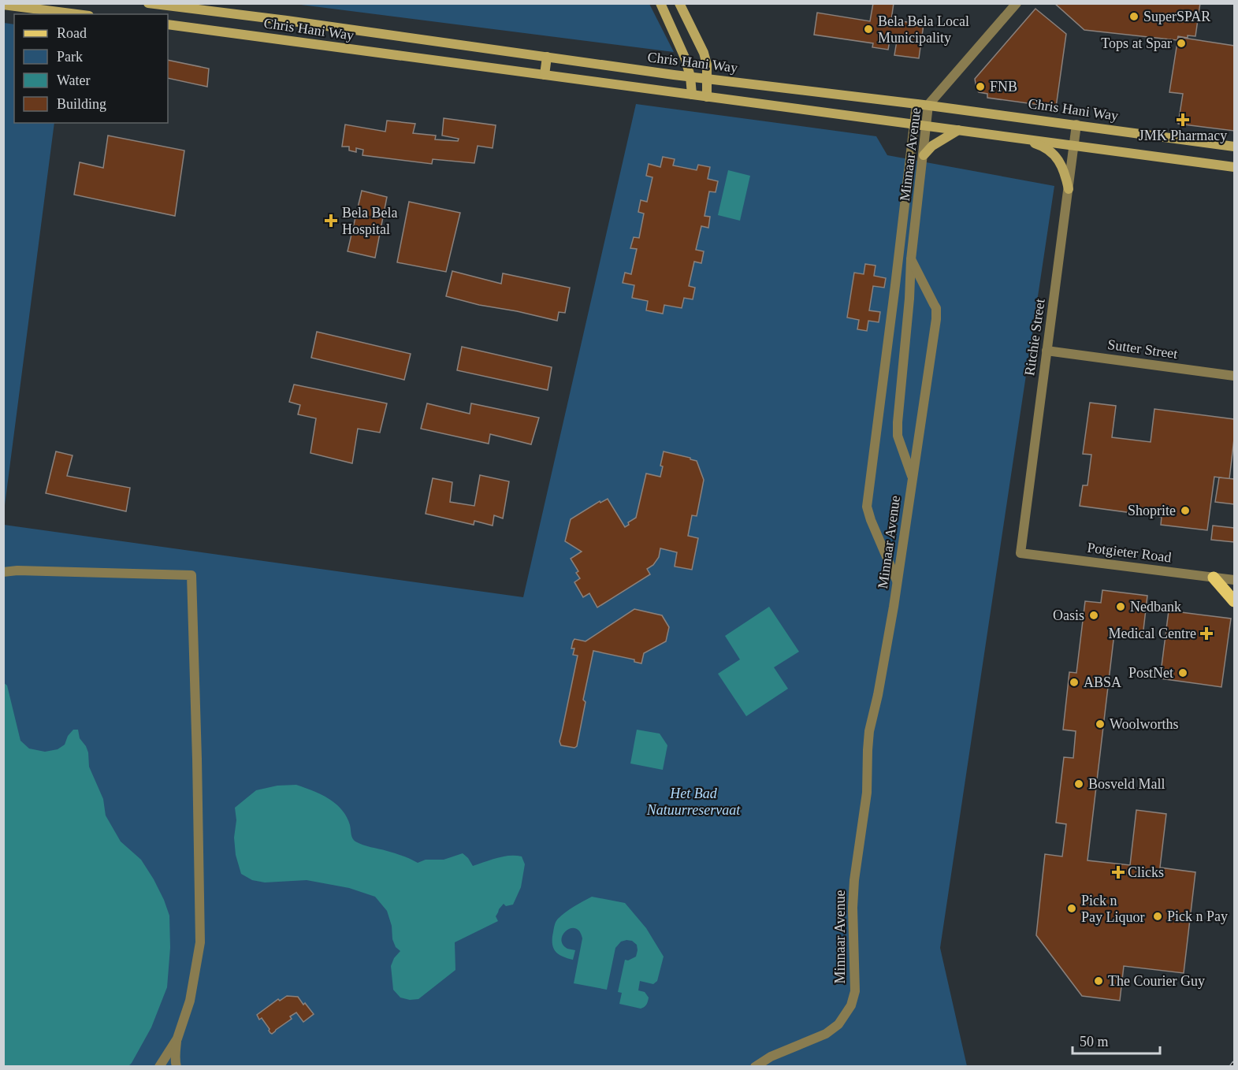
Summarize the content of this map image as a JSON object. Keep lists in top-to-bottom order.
{
  "streets": {
    "main road": ["Chris Hani Way"],
    "street": [
      "Minnaar Avenue",
      "Ritchie Street",
      "Sutter Street",
      "Potgieter Road"
    ]
  },
  "crossings": [
    ["Chris Hani Way", "Minnaar Avenue"],
    ["Chris Hani Way", "Ritchie Street"],
    ["Ritchie Street", "Sutter Street"],
    ["Ritchie Street", "Potgieter Road"]
  ],
  "parks": ["Het Bad Natuurreservaat"],
  "places": {
    "other": [
      "SuperSPAR",
      "Bela Bela Local Municipality",
      "Tops at Spar",
      "FNB",
      "Shoprite",
      "Nedbank",
      "Oasis",
      "PostNet",
      "ABSA",
      "Woolworths",
      "Bosveld Mall",
      "Pick n Pay Liquor",
      "Pick n Pay",
      "The Courier Guy"
    ],
    "health": [
      "JMK Pharmacy",
      "Bela Bela Hospital",
      "Medical Centre",
      "Clicks"
    ]
  },
  "legend": [
    "Road",
    "Park",
    "Water",
    "Building"
  ],
  "scale_bar": "50 m"
}
